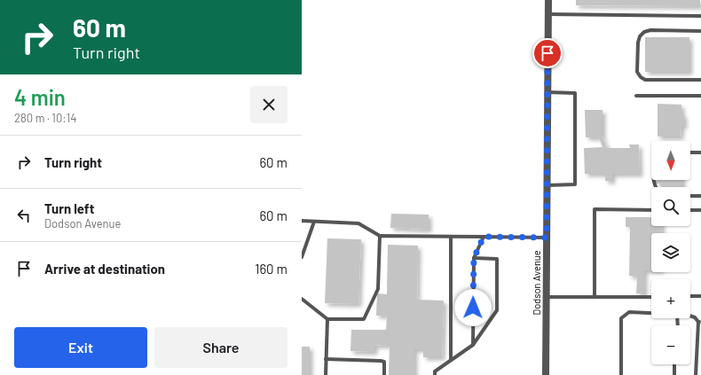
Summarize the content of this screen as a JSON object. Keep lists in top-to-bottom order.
{
  "streets": {
    "street": ["Dodson Avenue"]
  },
  "north": "bottom",
  "page": {
    "turn": ["60 m", "Turn right"],
    "heading": ["4 min", "280 m · 10:14"],
    "list": [
      {
        "name": "Turn right",
        "value": "60 m"
      },
      {
        "name": "Turn left",
        "note": "Dodson Avenue",
        "value": "60 m"
      },
      {
        "name": "Arrive at destination",
        "value": "160 m"
      }
    ],
    "map_buttons": ["+", "−"],
    "buttons": ["Exit", "Share"]
  }
}
